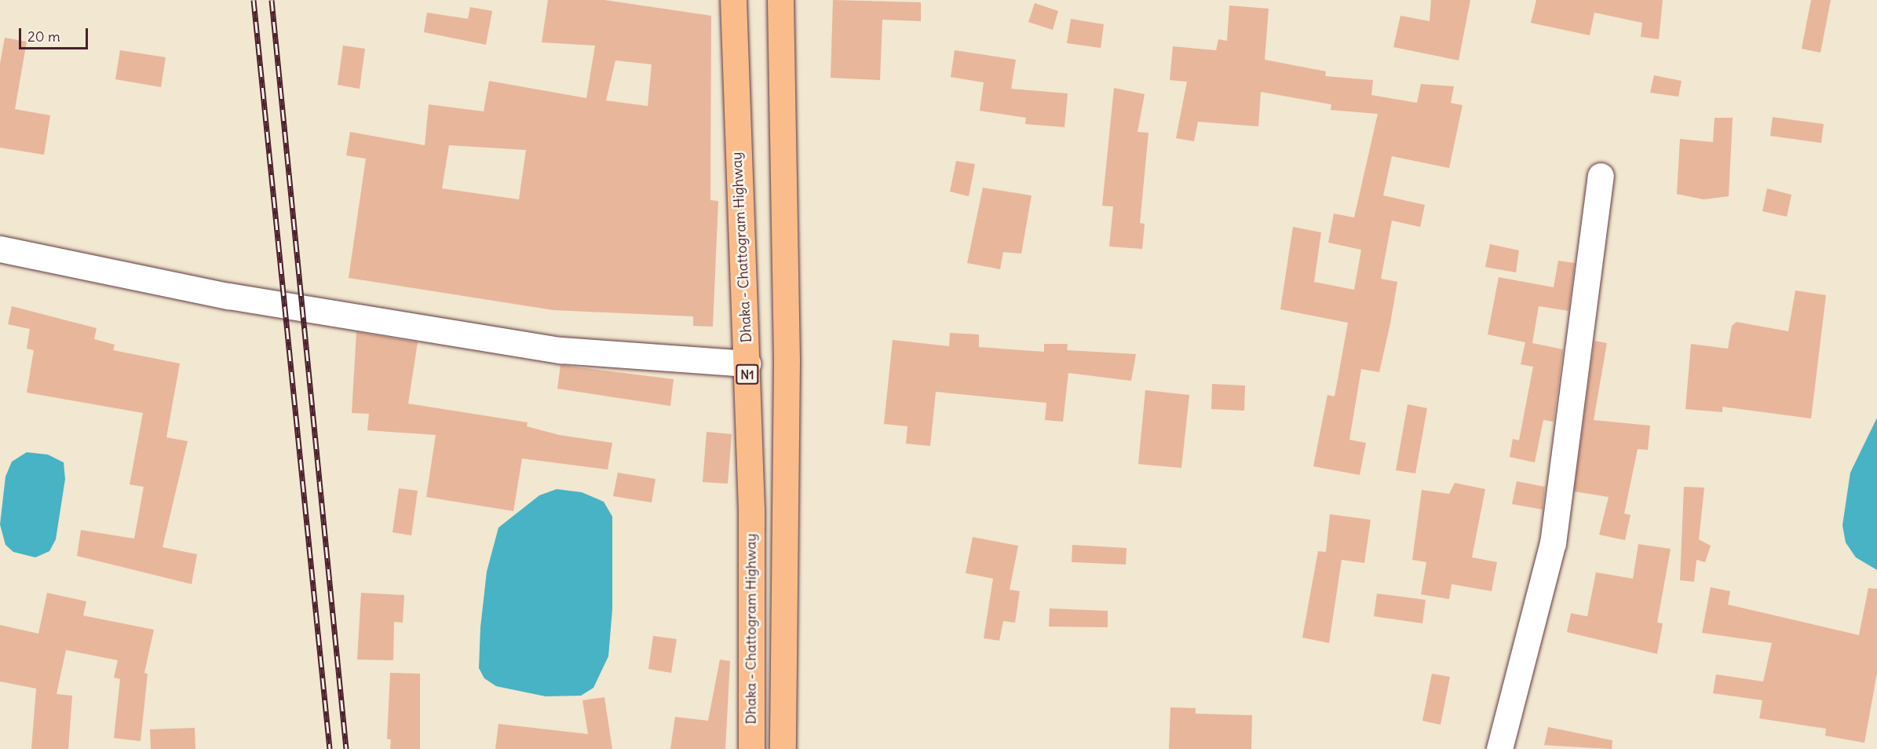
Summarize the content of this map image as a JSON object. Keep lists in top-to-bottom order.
{
  "streets": {
    "highway": ["Dhaka - Chattogram Highway", "N1"]
  },
  "scale_bar": "20 m"
}
